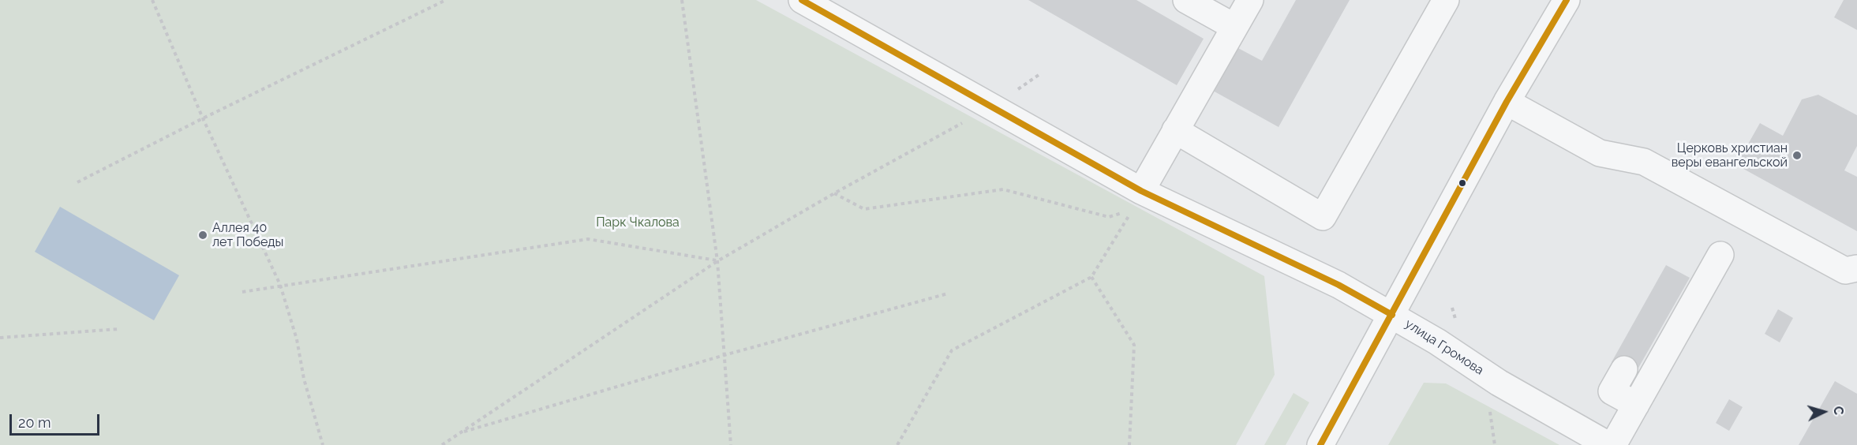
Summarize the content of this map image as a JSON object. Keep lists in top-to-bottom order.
{
  "streets": {
    "street": ["улица Громова"]
  },
  "parks": ["Парк Чкалова"],
  "places": ["Церковь христиан веры евангельской", "Аллея 40 лет Победы"],
  "scale_bar": "20 m",
  "north": "right"
}
